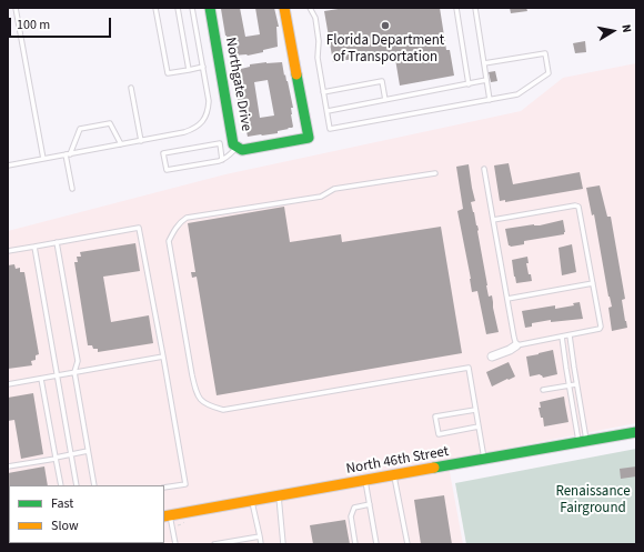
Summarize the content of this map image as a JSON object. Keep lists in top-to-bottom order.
{
  "streets": {
    "street": ["Northgate Drive", "North 46th Street"]
  },
  "parks": ["Renaissance Fairground"],
  "places": ["Florida Department of Transportation"],
  "legend": ["Fast", "Slow"],
  "scale_bar": "100 m",
  "north": "right"
}
